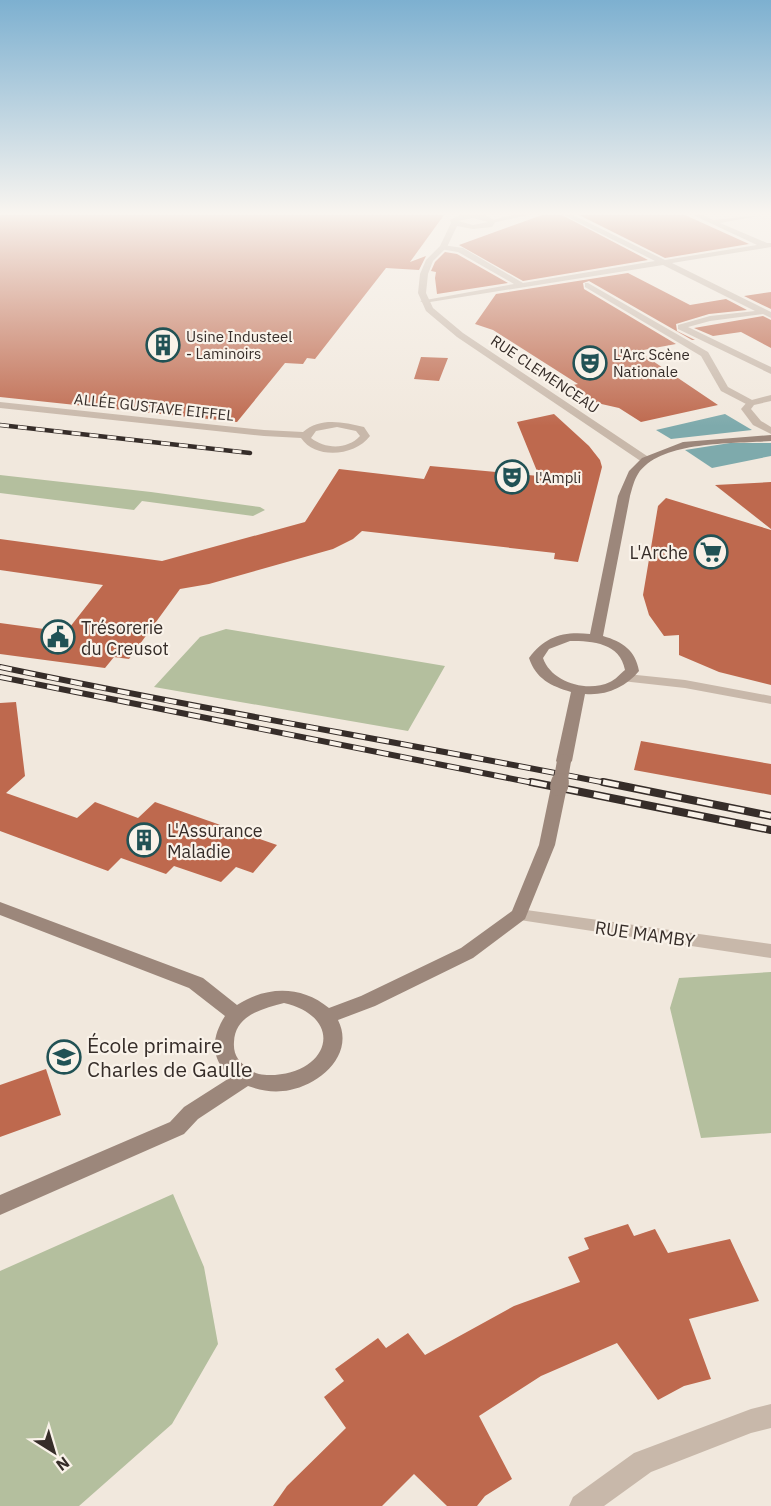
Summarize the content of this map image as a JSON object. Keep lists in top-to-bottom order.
{
  "streets": {
    "street": ["RUE CLEMENCEAU", "ALLÉE GUSTAVE EIFFEL", "RUE MAMBY"]
  },
  "places": {
    "building": ["Usine Industeel - Laminoirs", "L'Assurance Maladie"],
    "theatre": ["L'Arc Scène Nationale", "l'Ampli"],
    "supermarket": ["L'Arche"],
    "public building": ["Trésorerie du Creusot"],
    "school or university": ["École primaire Charles de Gaulle"]
  },
  "north": "bottom right"
}
